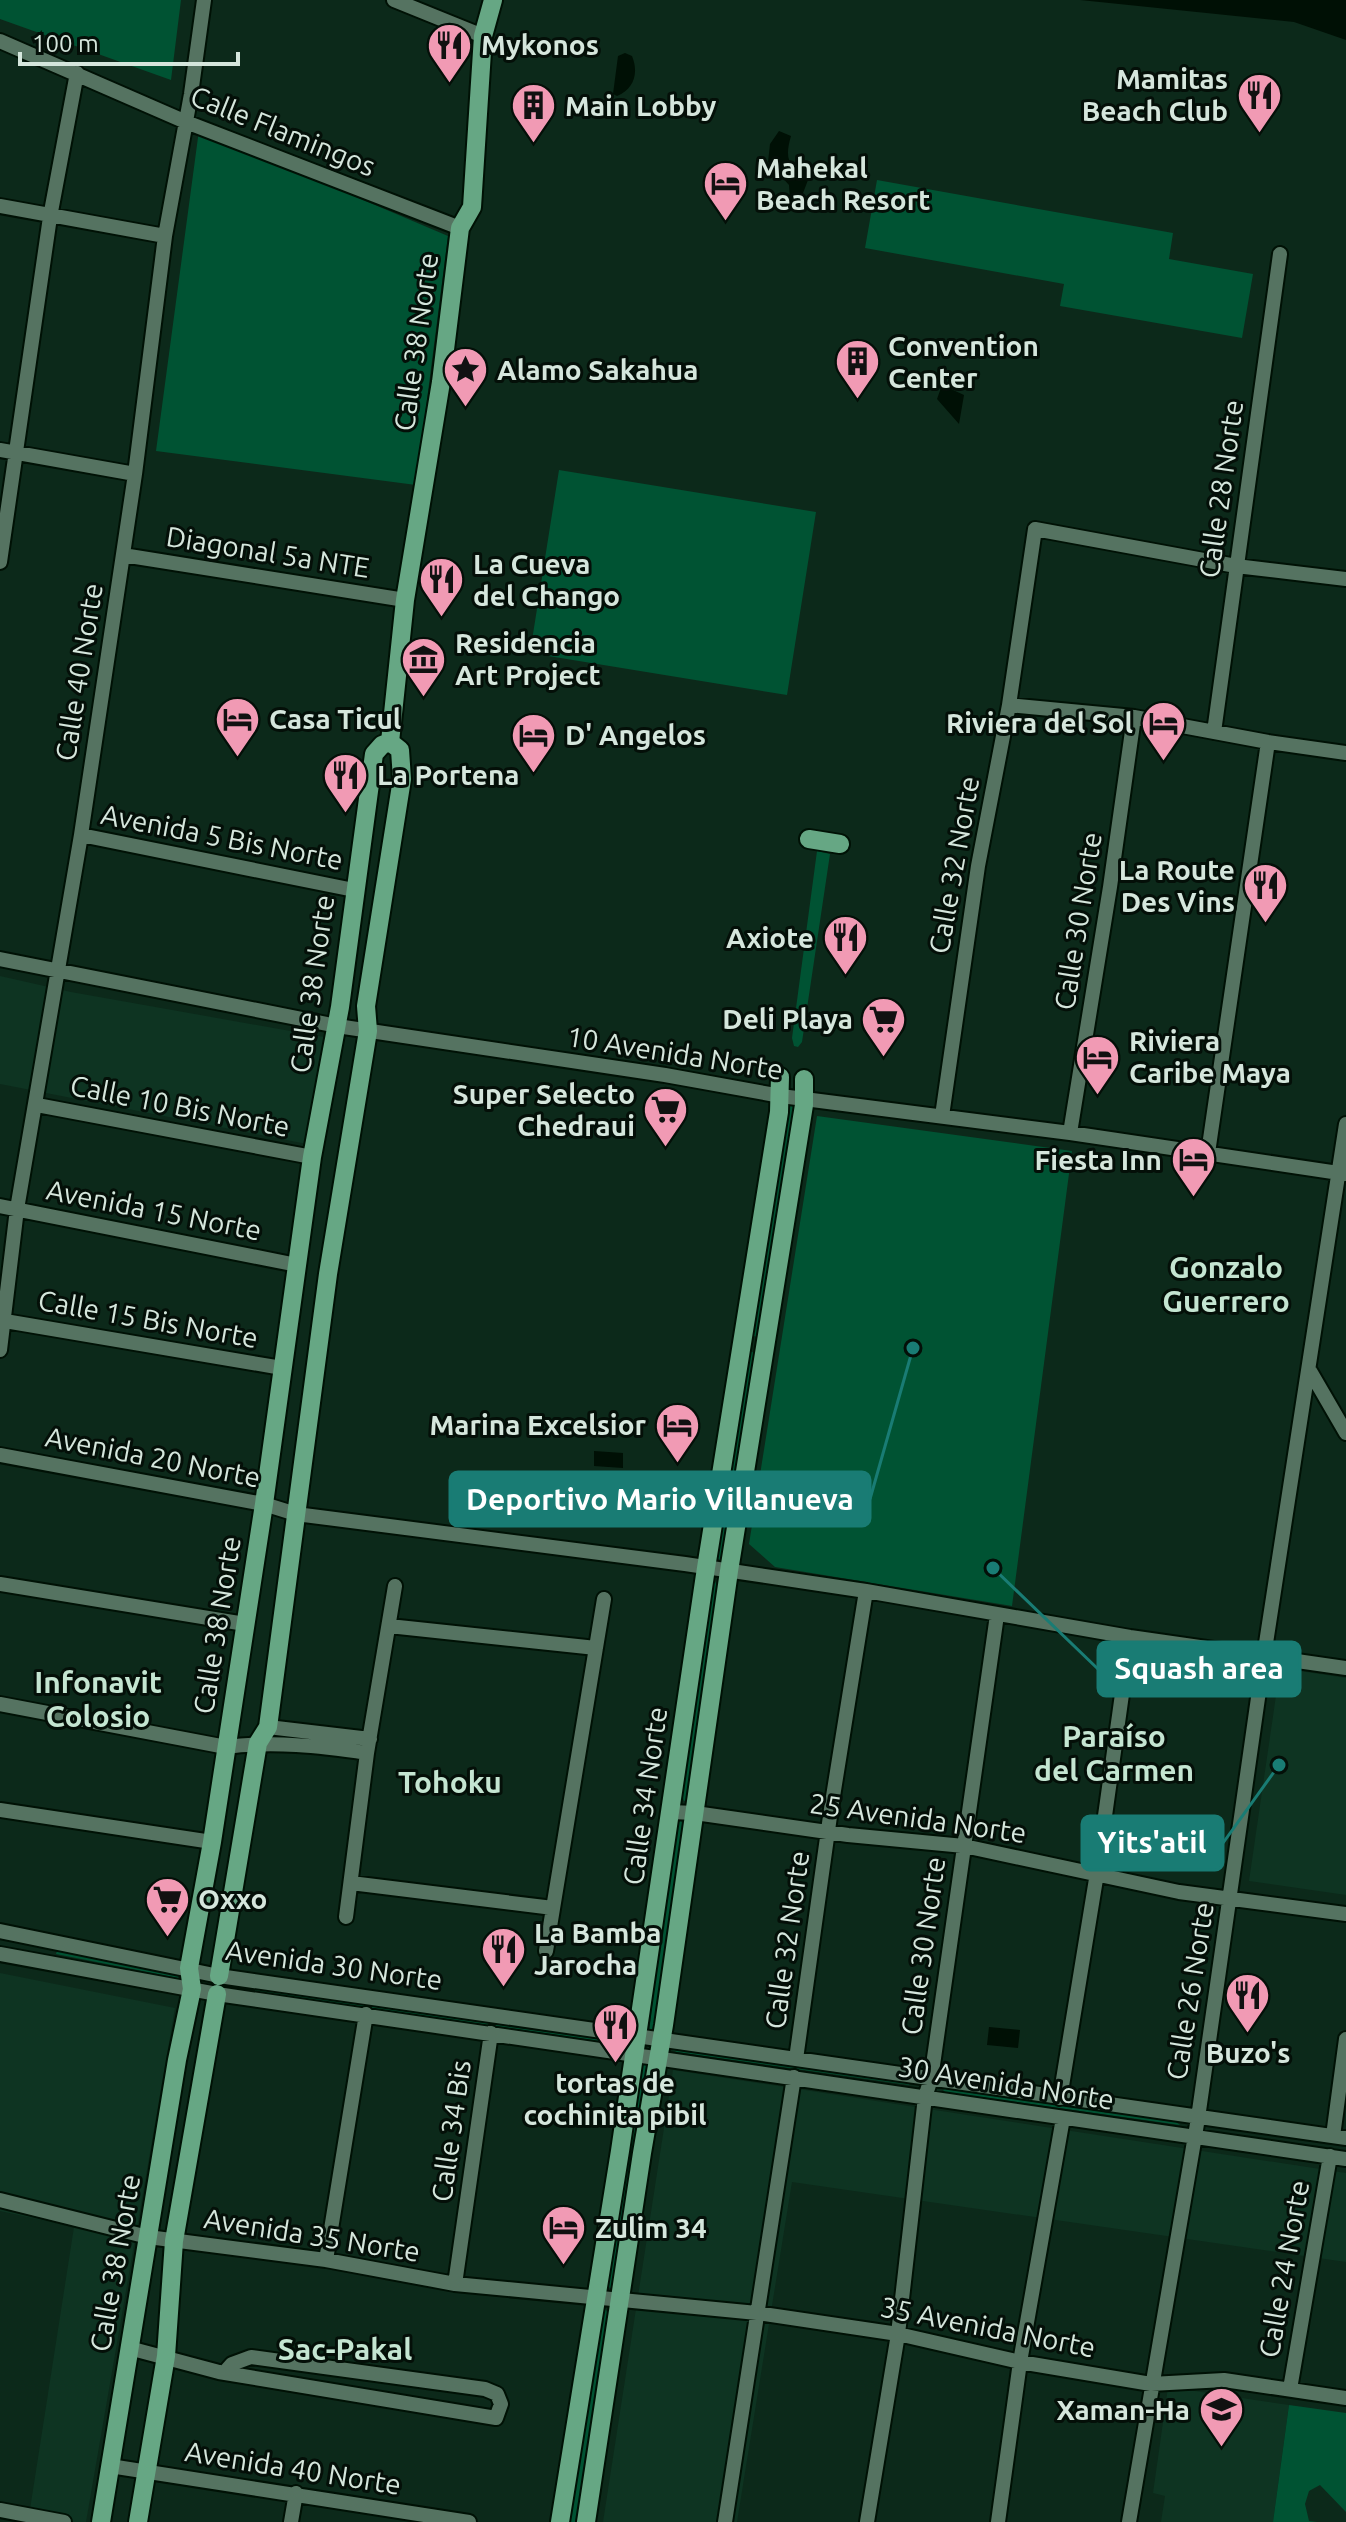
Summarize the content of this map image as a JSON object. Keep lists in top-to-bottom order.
{
  "streets": {
    "main road": ["Calle 38 Norte", "Calle 34 Norte"],
    "street": [
      "Calle Flamingos",
      "Calle 28 Norte",
      "Diagonal 5a NTE",
      "Calle 40 Norte",
      "Avenida 5 Bis Norte",
      "Calle 32 Norte",
      "Calle 30 Norte",
      "10 Avenida Norte",
      "Calle 10 Bis Norte",
      "Avenida 15 Norte",
      "Calle 15 Bis Norte",
      "Avenida 20 Norte",
      "25 Avenida Norte",
      "Avenida 30 Norte",
      "Calle 26 Norte",
      "30 Avenida Norte",
      "Calle 34 Bis",
      "Avenida 35 Norte",
      "Calle 24 Norte",
      "35 Avenida Norte",
      "Avenida 40 Norte"
    ]
  },
  "crossings": [
    ["Calle Flamingos", "Calle 38 Norte"],
    ["Calle Flamingos", "Calle 40 Norte"],
    ["Calle 38 Norte", "Diagonal 5a NTE"],
    ["Calle 38 Norte", "Avenida 5 Bis Norte"],
    ["Calle 38 Norte", "10 Avenida Norte"],
    ["Calle 38 Norte", "Calle 10 Bis Norte"],
    ["Calle 38 Norte", "Avenida 15 Norte"],
    ["Calle 38 Norte", "Calle 15 Bis Norte"],
    ["Calle 38 Norte", "Avenida 20 Norte"],
    ["Calle 38 Norte", "Avenida 30 Norte"],
    ["Calle 38 Norte", "Avenida 35 Norte"],
    ["Calle 38 Norte", "Avenida 40 Norte"],
    ["Calle 28 Norte", "Calle 32 Norte"],
    ["Diagonal 5a NTE", "Calle 40 Norte"],
    ["Calle 40 Norte", "Avenida 5 Bis Norte"],
    ["Calle 40 Norte", "10 Avenida Norte"],
    ["Calle 40 Norte", "Calle 10 Bis Norte"],
    ["Calle 40 Norte", "Avenida 15 Norte"],
    ["Calle 40 Norte", "Calle 15 Bis Norte"],
    ["Calle 32 Norte", "10 Avenida Norte"],
    ["Calle 32 Norte", "25 Avenida Norte"],
    ["Calle 30 Norte", "10 Avenida Norte"],
    ["Calle 30 Norte", "25 Avenida Norte"],
    ["Calle 30 Norte", "30 Avenida Norte"],
    ["Calle 30 Norte", "35 Avenida Norte"],
    ["10 Avenida Norte", "Calle 34 Norte"],
    ["10 Avenida Norte", "Calle 26 Norte"],
    ["Calle 34 Norte", "25 Avenida Norte"],
    ["Calle 34 Norte", "Avenida 30 Norte"],
    ["Calle 34 Norte", "30 Avenida Norte"],
    ["Calle 34 Norte", "Avenida 35 Norte"],
    ["Calle 34 Norte", "35 Avenida Norte"],
    ["25 Avenida Norte", "Calle 26 Norte"],
    ["Avenida 30 Norte", "30 Avenida Norte"],
    ["Avenida 30 Norte", "Calle 34 Bis"],
    ["Calle 26 Norte", "30 Avenida Norte"],
    ["Calle 26 Norte", "35 Avenida Norte"],
    ["30 Avenida Norte", "Calle 24 Norte"],
    ["Calle 34 Bis", "Avenida 35 Norte"],
    ["Avenida 35 Norte", "35 Avenida Norte"],
    ["Calle 24 Norte", "35 Avenida Norte"]
  ],
  "districts": [
    "Gonzalo Guerrero",
    "Infonavit Colosio",
    "Paraíso del Carmen",
    "Tohoku",
    "Sac-Pakal"
  ],
  "places": {
    "restaurant": [
      "Mykonos",
      "Mamitas Beach Club",
      "La Cueva del Chango",
      "La Portena",
      "La Route Des Vins",
      "Axiote",
      "La Bamba Jarocha",
      "Buzo's",
      "tortas de cochinita pibil"
    ],
    "building": ["Main Lobby", "Convention Center"],
    "hotel": [
      "Mahekal Beach Resort",
      "Casa Ticul",
      "Riviera del Sol",
      "D' Angelos",
      "Riviera Caribe Maya",
      "Fiesta Inn",
      "Marina Excelsior",
      "Zulim 34"
    ],
    "place": ["Alamo Sakahua"],
    "museum": ["Residencia Art Project"],
    "supermarket": ["Deli Playa", "Super Selecto Chedraui", "Oxxo"],
    "other": ["Deportivo Mario Villanueva", "Squash area", "Yits'atil"],
    "school or university": ["Xaman-Ha"]
  },
  "scale_bar": "100 m"
}
